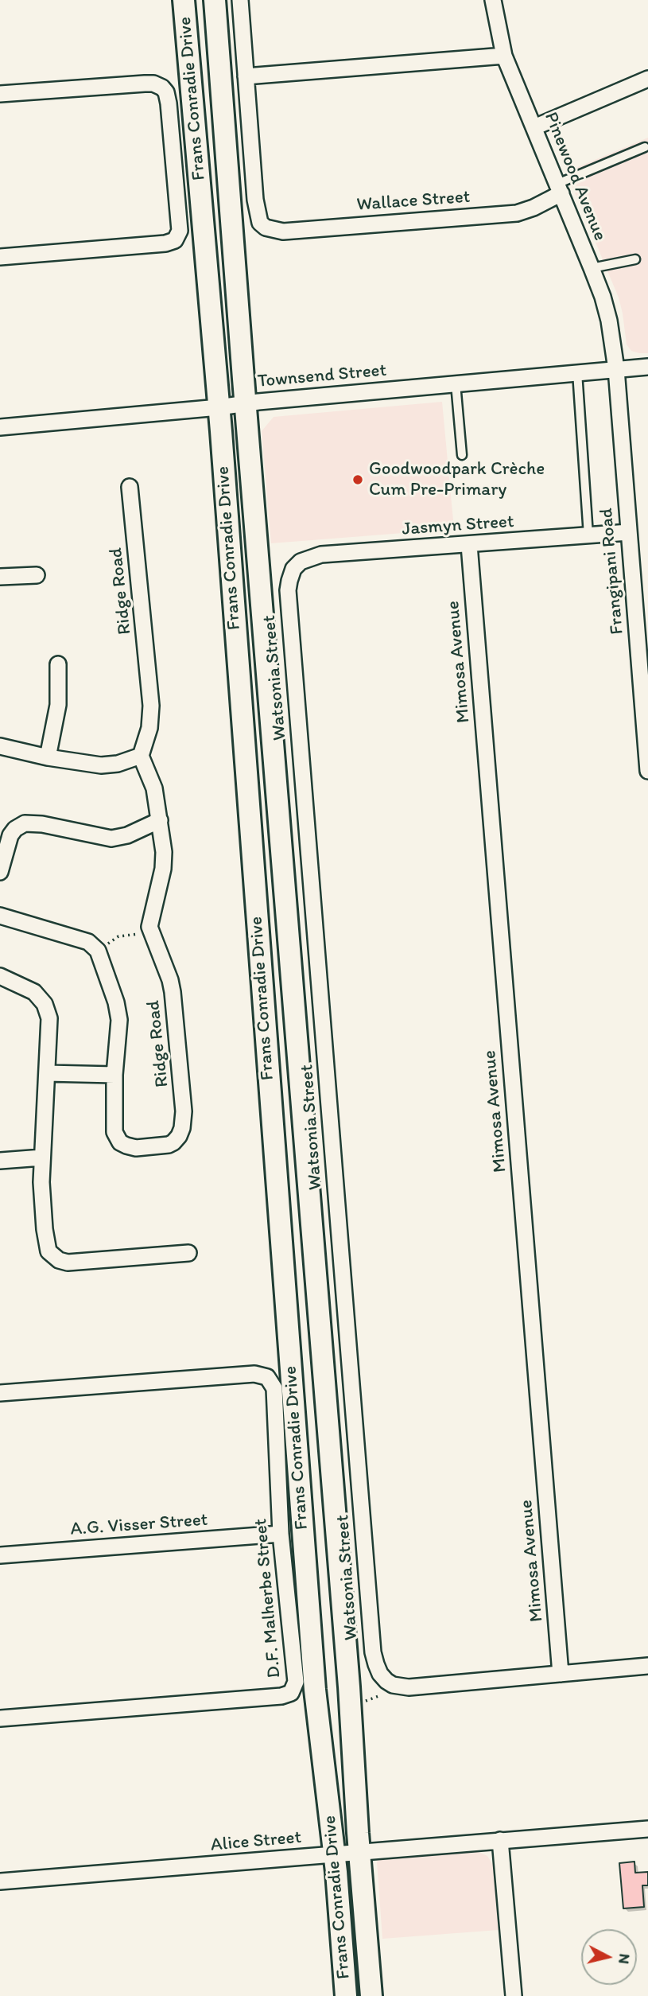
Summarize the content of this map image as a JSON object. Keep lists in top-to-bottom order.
{
  "streets": {
    "main road": ["Frans Conradie Drive"],
    "street": [
      "Pinewood Avenue",
      "Wallace Street",
      "Townsend Street",
      "Jasmyn Street",
      "Frangipani Road",
      "Ridge Road",
      "Mimosa Avenue",
      "Watsonia Street",
      "A.G. Visser Street",
      "D.F. Malherbe Street",
      "Alice Street"
    ]
  },
  "crossings": [
    ["Frans Conradie Drive", "Townsend Street"],
    ["Frans Conradie Drive", "Alice Street"],
    ["Pinewood Avenue", "Wallace Street"],
    ["Pinewood Avenue", "Townsend Street"],
    ["Pinewood Avenue", "Frangipani Road"],
    ["Townsend Street", "Frangipani Road"],
    ["Jasmyn Street", "Frangipani Road"],
    ["Jasmyn Street", "Mimosa Avenue"],
    ["Jasmyn Street", "Watsonia Street"],
    ["A.G. Visser Street", "D.F. Malherbe Street"]
  ],
  "places": ["Goodwoodpark Crèche Cum Pre-Primary"],
  "north": "right"
}
